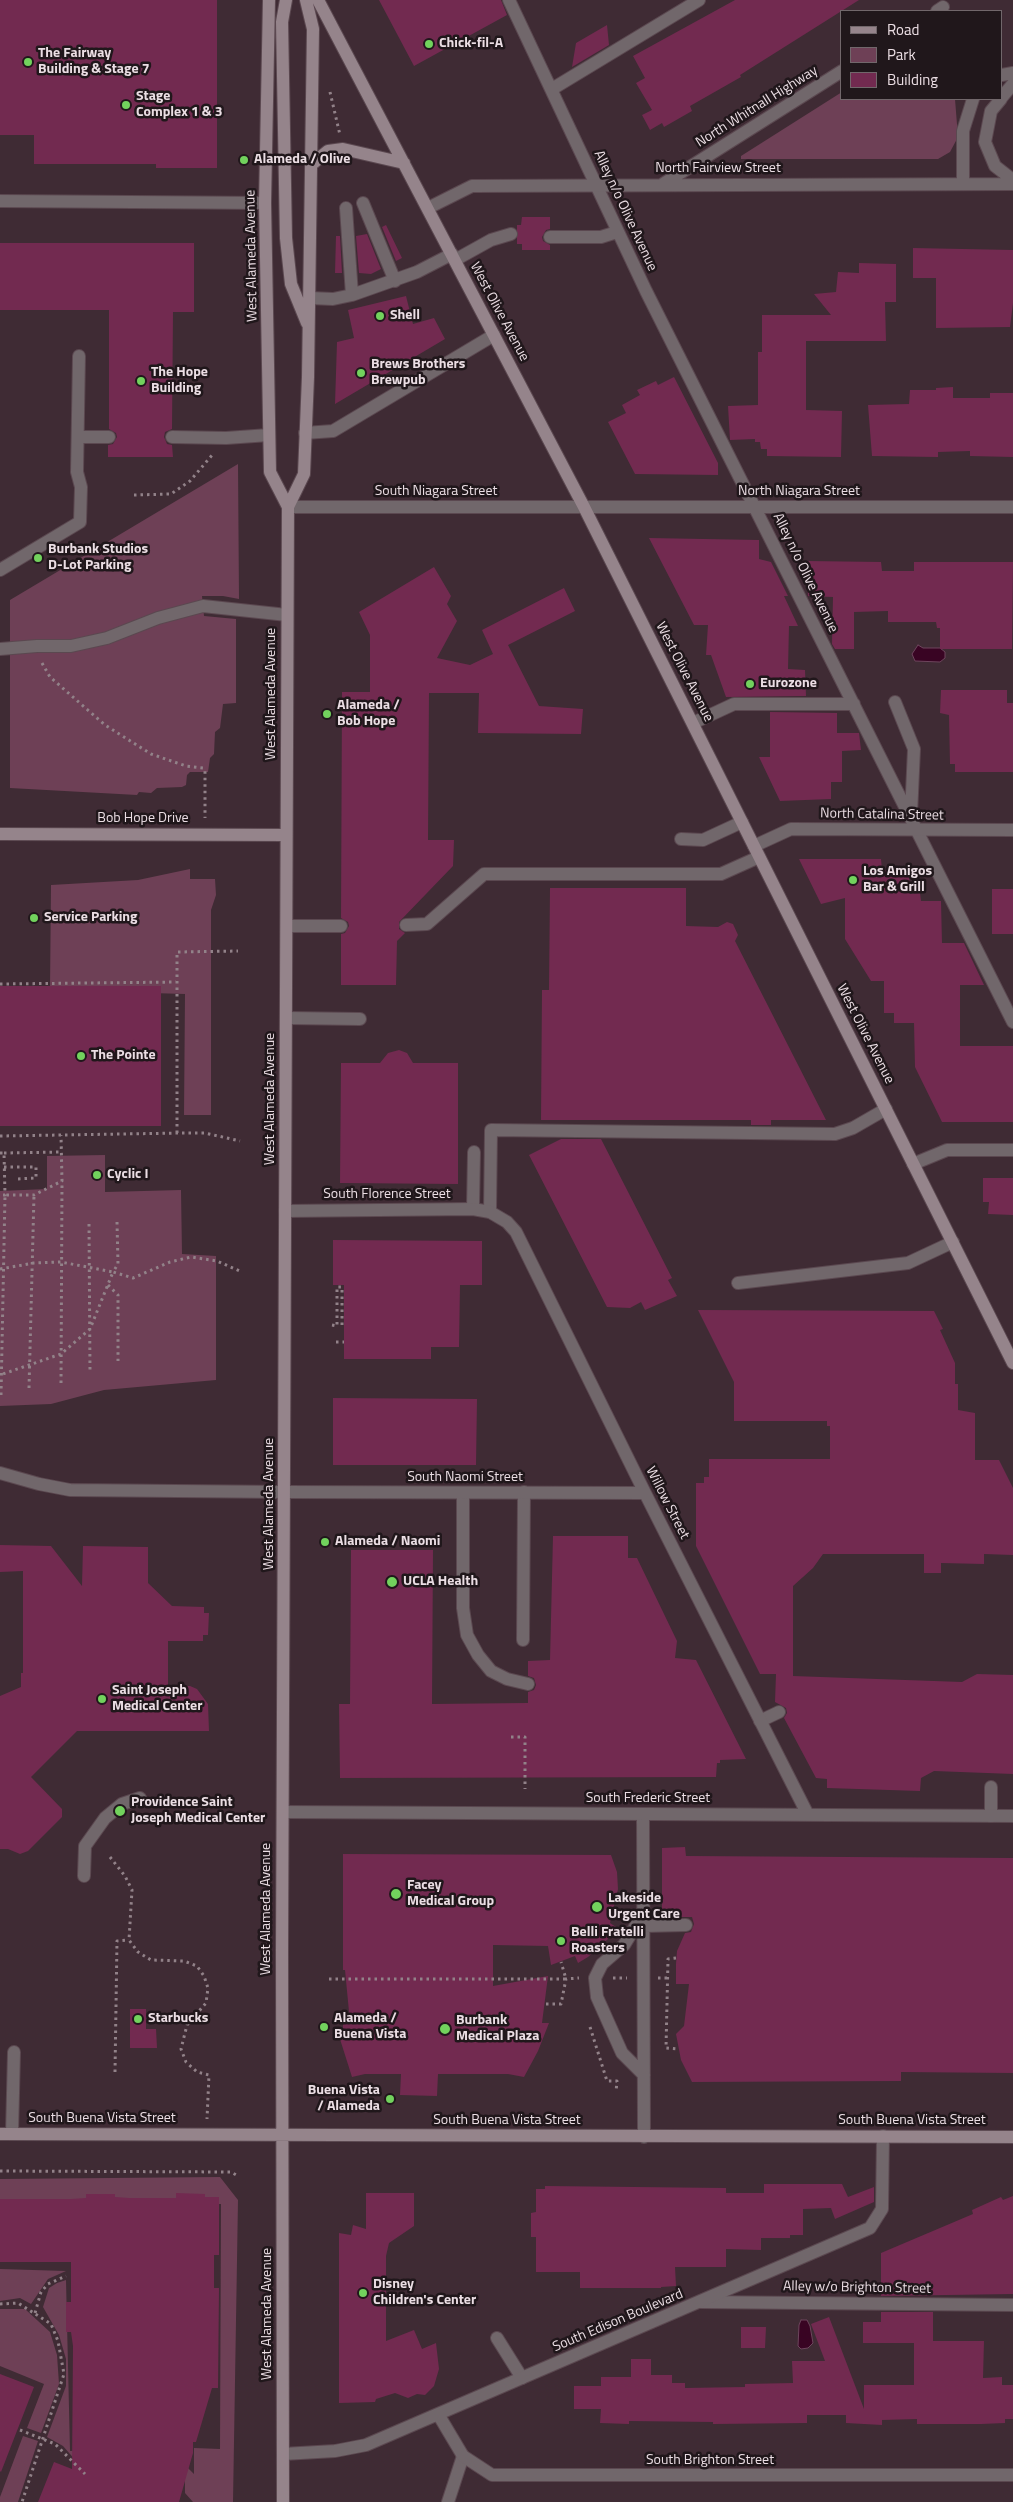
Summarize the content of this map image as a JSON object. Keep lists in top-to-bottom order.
{
  "streets": {
    "main road": [
      "West Alameda Avenue",
      "West Olive Avenue",
      "Bob Hope Drive",
      "South Buena Vista Street"
    ],
    "street": [
      "North Whitnall Highway",
      "North Fairview Street",
      "Alley n/o Olive Avenue",
      "South Niagara Street",
      "North Niagara Street",
      "North Catalina Street",
      "South Florence Street",
      "South Naomi Street",
      "Willow Street",
      "South Frederic Street",
      "Alley w/o Brighton Street",
      "South Edison Boulevard",
      "South Brighton Street"
    ]
  },
  "crossings": [
    ["North Whitnall Highway", "North Fairview Street"],
    ["North Fairview Street", "Alley n/o Olive Avenue"],
    ["North Fairview Street", "West Olive Avenue"],
    ["Alley n/o Olive Avenue", "North Niagara Street"],
    ["Alley n/o Olive Avenue", "North Catalina Street"],
    ["West Alameda Avenue", "South Niagara Street"],
    ["West Alameda Avenue", "Bob Hope Drive"],
    ["West Alameda Avenue", "South Florence Street"],
    ["West Alameda Avenue", "South Naomi Street"],
    ["West Alameda Avenue", "South Frederic Street"],
    ["West Alameda Avenue", "South Buena Vista Street"],
    ["West Alameda Avenue", "South Edison Boulevard"],
    ["West Olive Avenue", "South Niagara Street"],
    ["West Olive Avenue", "North Niagara Street"],
    ["West Olive Avenue", "North Catalina Street"],
    ["South Niagara Street", "North Niagara Street"],
    ["South Florence Street", "Willow Street"],
    ["South Naomi Street", "Willow Street"],
    ["Willow Street", "South Frederic Street"],
    ["South Buena Vista Street", "South Edison Boulevard"],
    ["Alley w/o Brighton Street", "South Edison Boulevard"],
    ["South Edison Boulevard", "South Brighton Street"]
  ],
  "places": [
    "Chick-fil-A",
    "The Fairway Building & Stage 7",
    "Stage Complex 1 & 3",
    "Alameda / Olive",
    "Shell",
    "Brews Brothers Brewpub",
    "The Hope Building",
    "Burbank Studios D-Lot Parking",
    "Eurozone",
    "Alameda / Bob Hope",
    "Los Amigos Bar & Grill",
    "Service Parking",
    "The Pointe",
    "Cyclic I",
    "Alameda / Naomi",
    "UCLA Health",
    "Saint Joseph Medical Center",
    "Providence Saint Joseph Medical Center",
    "Facey Medical Group",
    "Lakeside Urgent Care",
    "Belli Fratelli Roasters",
    "Starbucks",
    "Alameda / Buena Vista",
    "Burbank Medical Plaza",
    "Buena Vista / Alameda",
    "Disney Children's Center"
  ],
  "legend": ["Road", "Park", "Building"]
}
